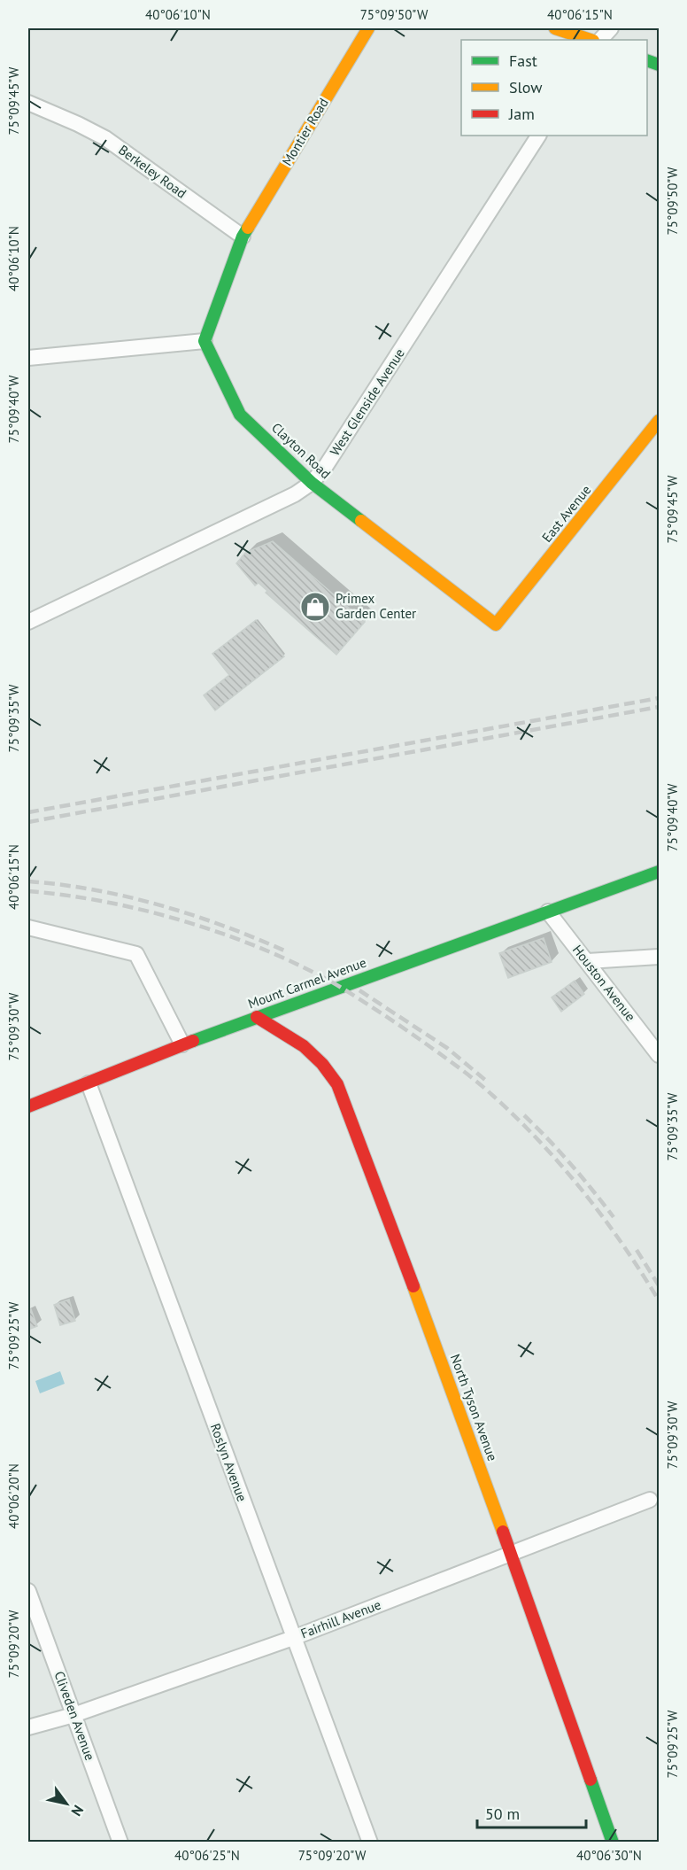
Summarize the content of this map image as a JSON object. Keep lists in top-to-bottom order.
{
  "streets": {
    "street": [
      "Montier Road",
      "Berkeley Road",
      "West Glenside Avenue",
      "Clayton Road",
      "East Avenue",
      "Mount Carmel Avenue",
      "Houston Avenue",
      "North Tyson Avenue",
      "Roslyn Avenue",
      "Fairhill Avenue",
      "Cliveden Avenue"
    ]
  },
  "crossings": [
    ["Montier Road", "Berkeley Road"],
    ["West Glenside Avenue", "Clayton Road"],
    ["Clayton Road", "East Avenue"],
    ["Mount Carmel Avenue", "Houston Avenue"],
    ["Mount Carmel Avenue", "North Tyson Avenue"],
    ["Mount Carmel Avenue", "Roslyn Avenue"],
    ["North Tyson Avenue", "Fairhill Avenue"],
    ["Roslyn Avenue", "Fairhill Avenue"],
    ["Fairhill Avenue", "Cliveden Avenue"]
  ],
  "places": {
    "shop": ["Primex Garden Center"]
  },
  "legend": ["Fast", "Slow", "Jam"],
  "scale_bar": "50 m",
  "north": "bottom right",
  "coordinates": [
    "40°06'10\"N",
    "75°09'50\"W",
    "40°06'15\"N",
    "75°09'45\"W",
    "75°09'40\"W",
    "75°09'35\"W",
    "75°09'30\"W",
    "75°09'25\"W",
    "40°06'20\"N",
    "75°09'20\"W",
    "40°06'25\"N",
    "40°06'30\"N"
  ]
}
